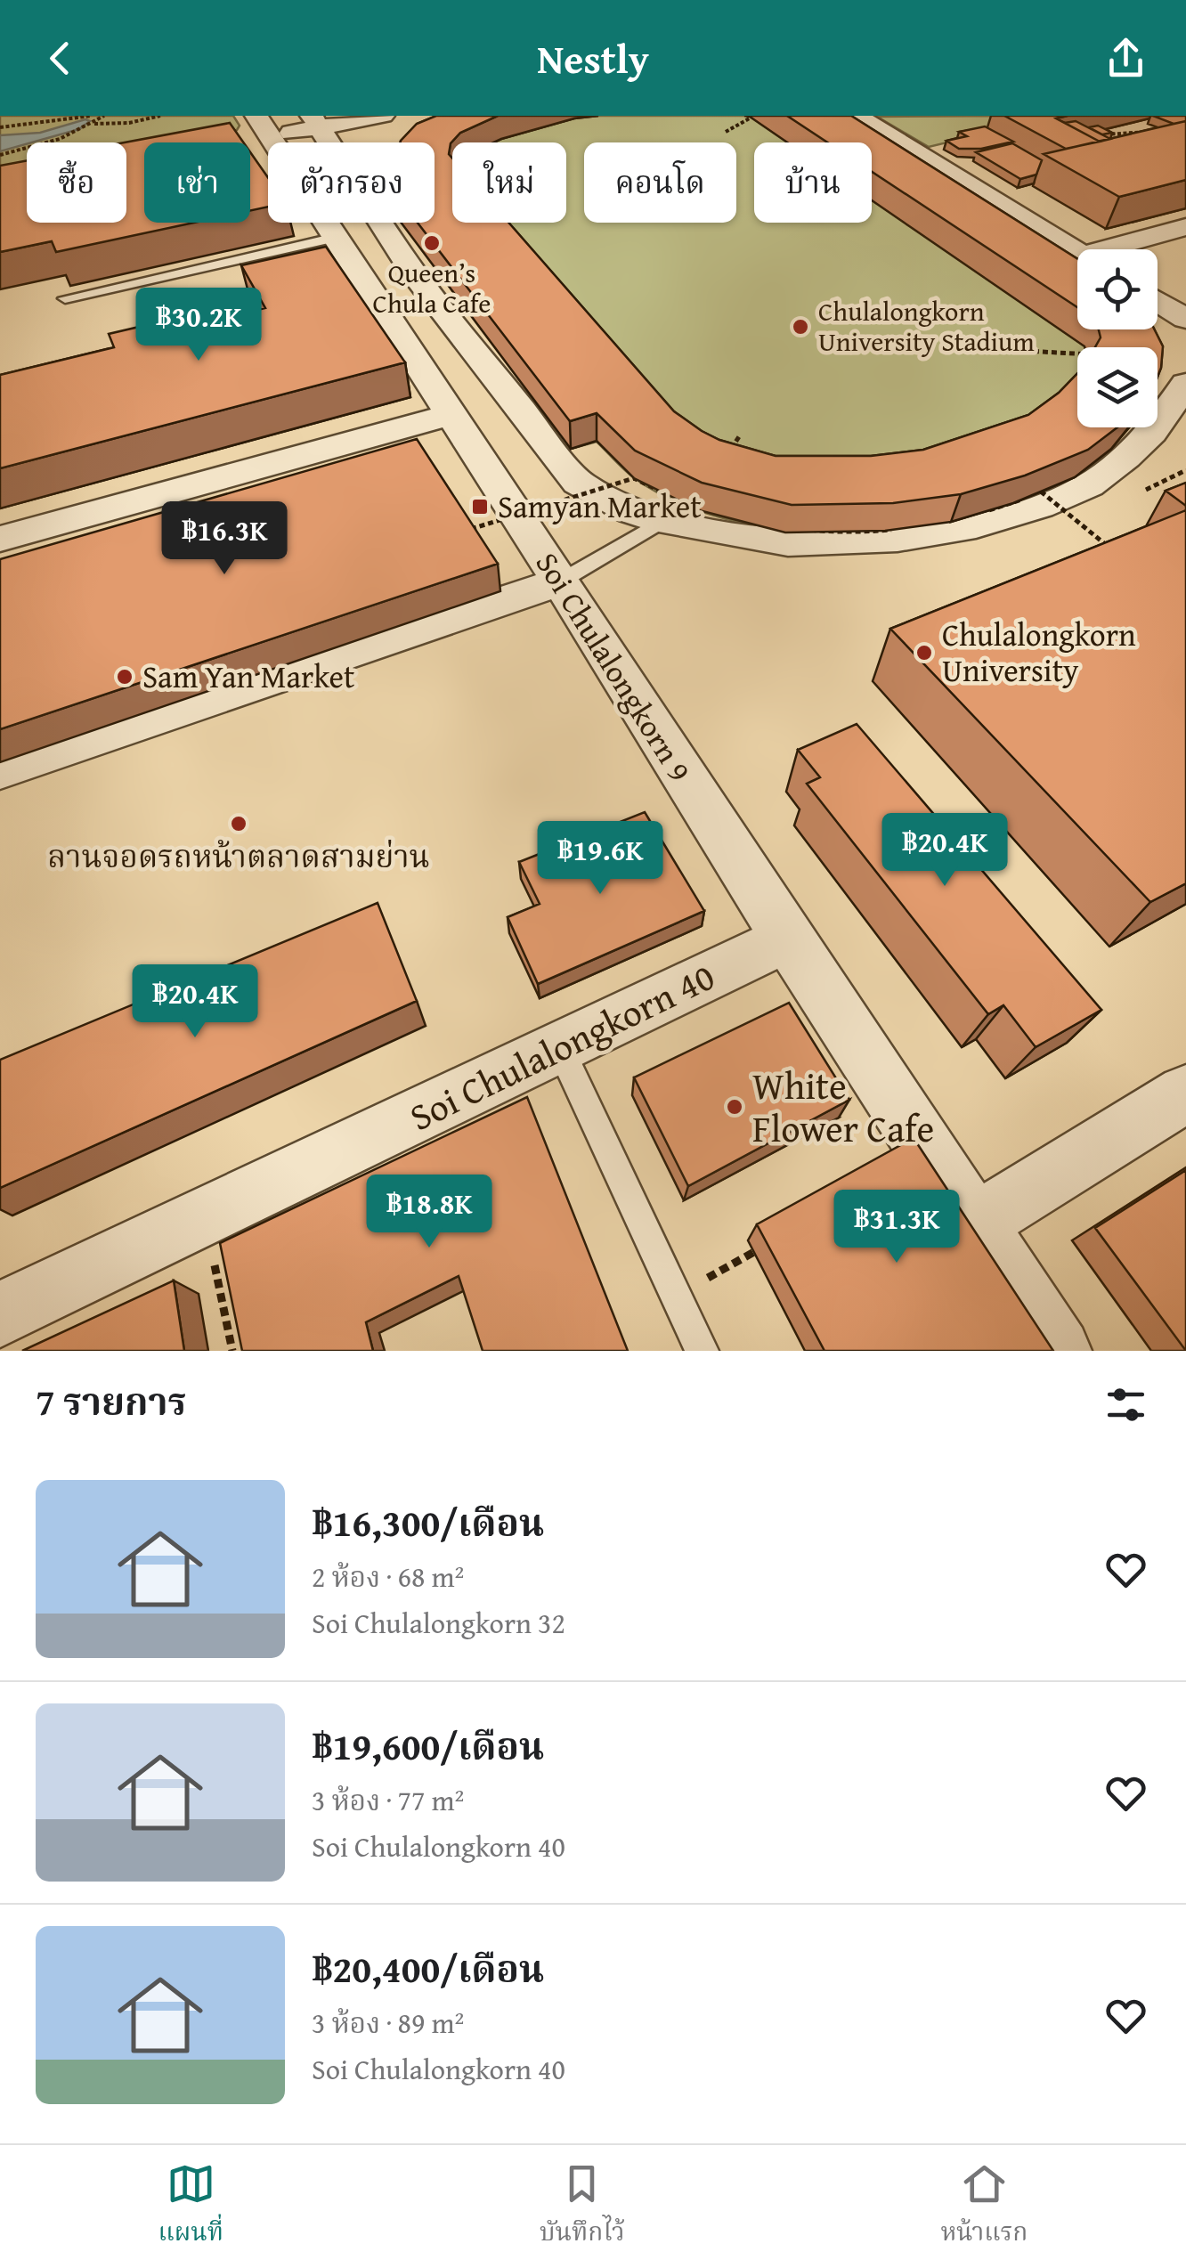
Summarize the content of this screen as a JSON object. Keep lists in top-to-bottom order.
{
  "streets": {
    "street": ["Soi Chulalongkorn 9", "Soi Chulalongkorn 40"]
  },
  "crossings": [
    ["Soi Chulalongkorn 9", "Soi Chulalongkorn 40"]
  ],
  "places": {
    "other": [
      "Queen’s Chula Cafe",
      "Chulalongkorn University Stadium",
      "Chulalongkorn University",
      "Sam Yan Market",
      "ลานจอดรถหน้าตลาดสามย่าน",
      "White Flower Cafe"
    ],
    "transit": ["Samyan Market"]
  },
  "page": {
    "header": "Nestly",
    "chip": [
      "ซื้อ",
      "เช่า",
      "ตัวกรอง",
      "ใหม่",
      "คอนโด",
      "บ้าน"
    ],
    "price": [
      "฿30.2K",
      "฿16.3K",
      "฿20.4K",
      "฿19.6K",
      "฿20.4K",
      "฿18.8K",
      "฿31.3K"
    ],
    "heading": "7 รายการ",
    "list": [
      {
        "name": "฿16,300/เดือน",
        "note": "2 ห้อง · 68 m² · Soi Chulalongkorn 32"
      },
      {
        "name": "฿19,600/เดือน",
        "note": "3 ห้อง · 77 m² · Soi Chulalongkorn 40"
      },
      {
        "name": "฿20,400/เดือน",
        "note": "3 ห้อง · 89 m² · Soi Chulalongkorn 40"
      }
    ],
    "tabs": ["แผนที่", "บันทึกไว้", "หน้าแรก"]
  }
}
